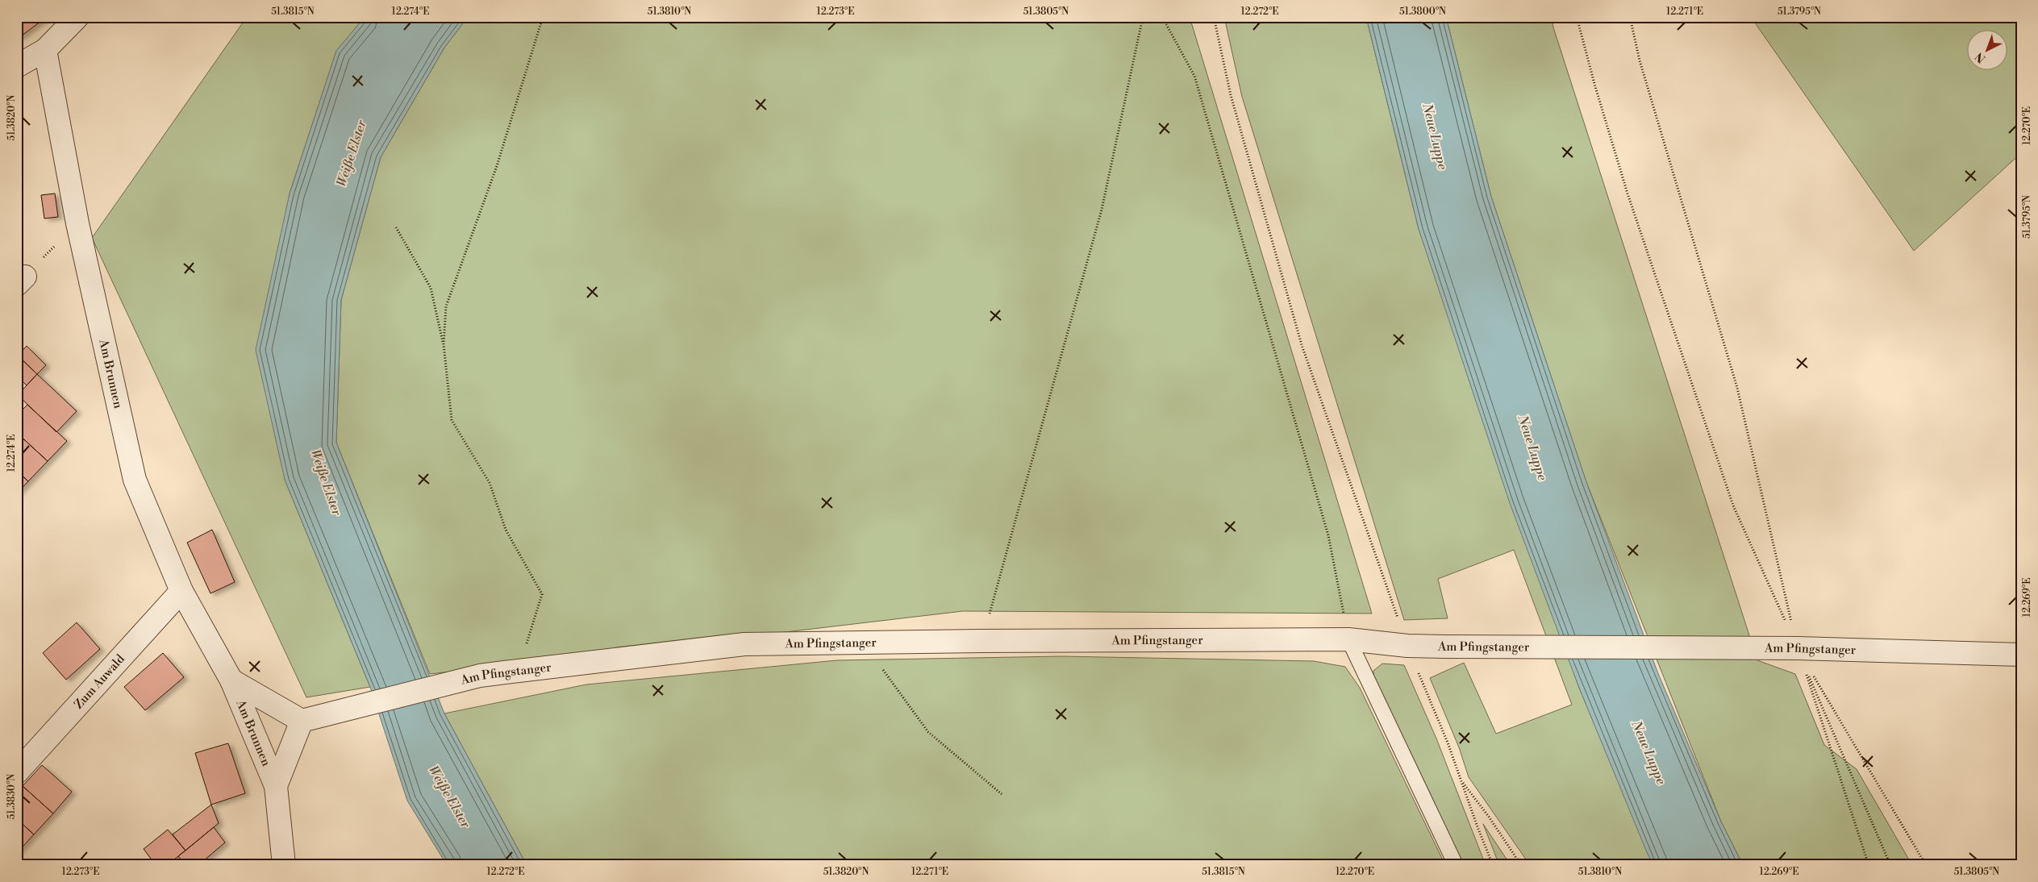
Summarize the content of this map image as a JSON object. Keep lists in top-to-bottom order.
{
  "streets": {
    "street": ["Am Brunnen", "Am Pfingstanger", "Zum Auwald"]
  },
  "crossings": [
    ["Am Brunnen", "Am Pfingstanger"],
    ["Am Brunnen", "Zum Auwald"]
  ],
  "water": ["Neue Luppe", "Weiße Elster"],
  "north": "bottom left",
  "coordinates": [
    "51.3815°N",
    "12.274°E",
    "51.3810°N",
    "12.273°E",
    "51.3805°N",
    "12.272°E",
    "51.3800°N",
    "12.271°E",
    "51.3795°N",
    "51.3820°N",
    "12.270°E",
    "12.269°E",
    "51.3830°N"
  ]
}
